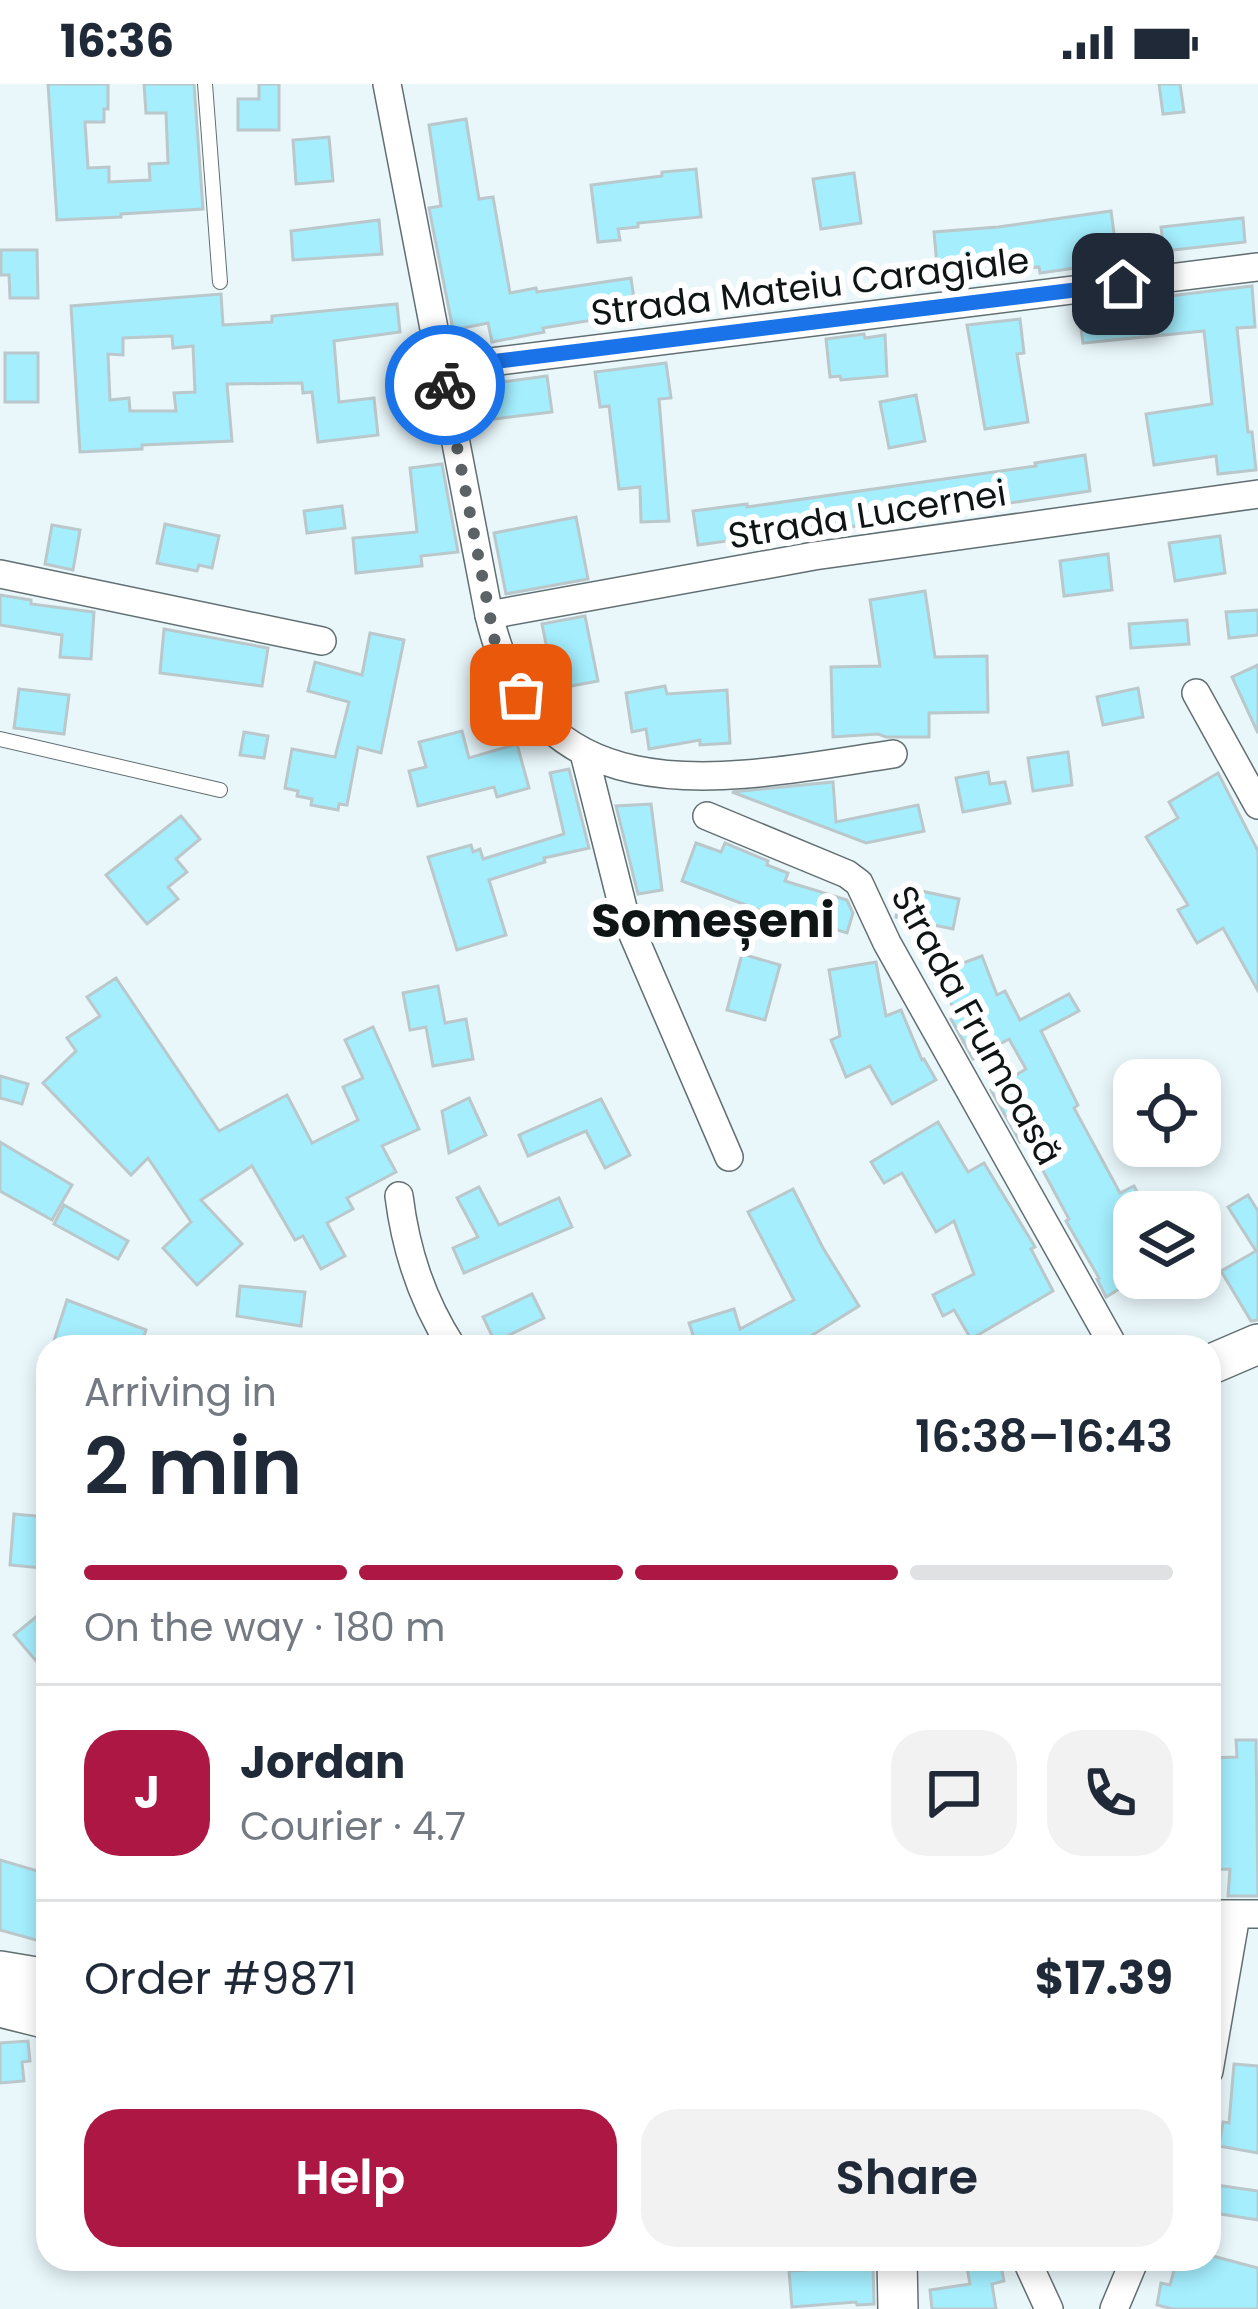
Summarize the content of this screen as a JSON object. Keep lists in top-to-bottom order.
{
  "streets": {
    "street": ["Strada Mateiu Caragiale", "Strada Lucernei", "Strada Frumoasă"]
  },
  "districts": ["Someșeni"],
  "page": {
    "status": "16:36",
    "heading": ["2 min", "Arriving in", "16:38–16:43"],
    "panel": [
      "Jordan",
      "Courier · 4.7",
      "Order #9871",
      "$17.39"
    ],
    "bar": "On the way · 180 m",
    "round": "J",
    "buttons": ["Help", "Share"]
  }
}
